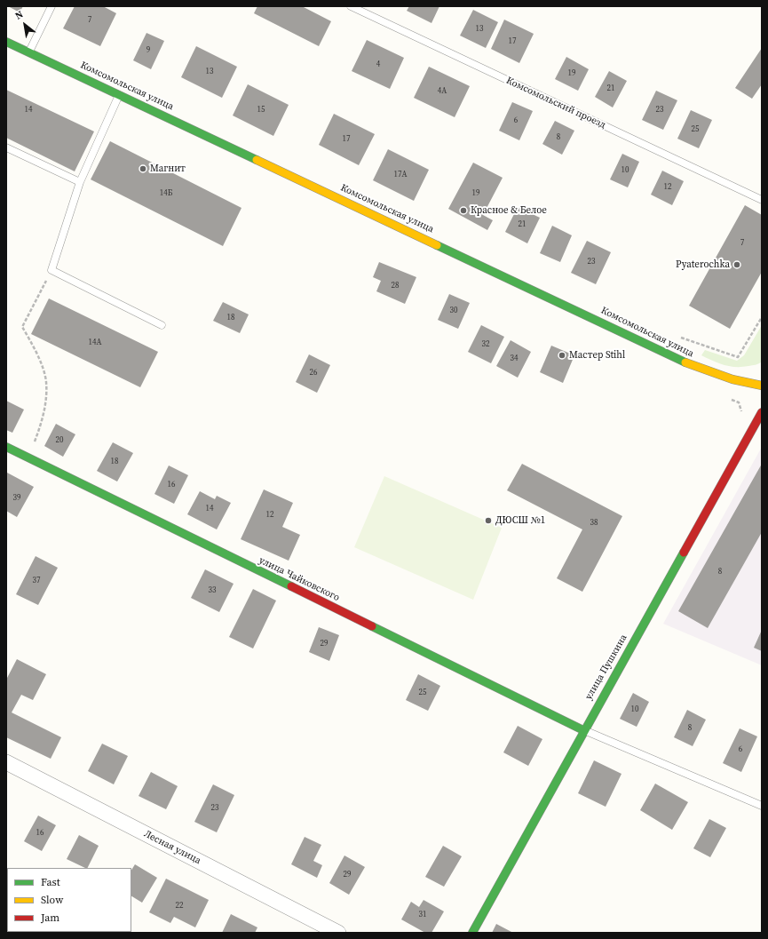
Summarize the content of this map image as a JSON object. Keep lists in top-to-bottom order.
{
  "streets": {
    "street": [
      "Комсомольская улица",
      "улица Чайковского",
      "улица Пушкина",
      "Лесная улица"
    ],
    "lane": ["Комсомольский проезд"]
  },
  "crossings": [
    ["улица Чайковского", "улица Пушкина"]
  ],
  "places": [
    "Магнит",
    "Красное & Белое",
    "Pyaterochka",
    "Мастер Stihl",
    "ДЮСШ №1"
  ],
  "house_numbers": [
    "7",
    "13",
    "17",
    "9",
    "4",
    "13",
    "19",
    "21",
    "4А",
    "14",
    "15",
    "23",
    "6",
    "25",
    "8",
    "17",
    "10",
    "17А",
    "12",
    "14Б",
    "19",
    "21",
    "7",
    "23",
    "28",
    "30",
    "18",
    "14А",
    "32",
    "34",
    "26",
    "20",
    "18",
    "16",
    "39",
    "14",
    "12",
    "38",
    "8",
    "37",
    "33",
    "29",
    "25",
    "10",
    "8",
    "6",
    "23",
    "16",
    "29",
    "22",
    "31"
  ],
  "legend": ["Fast", "Slow", "Jam"],
  "north": "top left"
}
